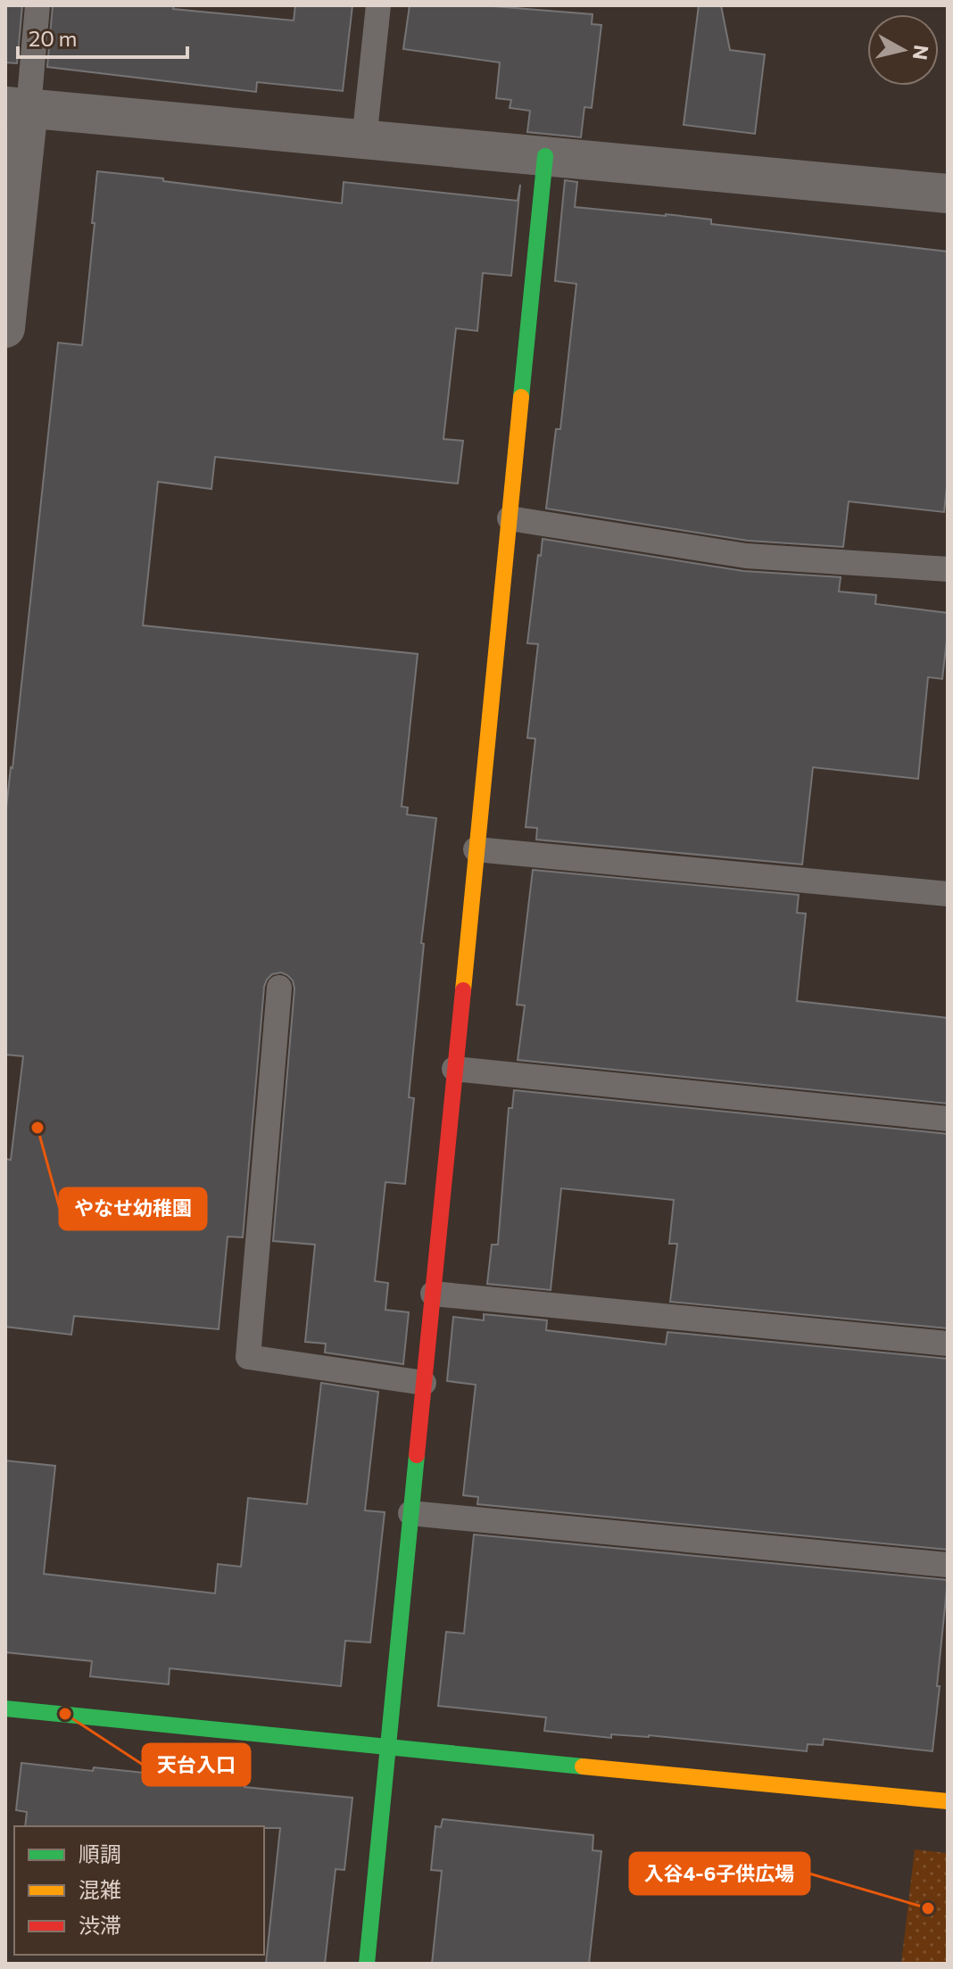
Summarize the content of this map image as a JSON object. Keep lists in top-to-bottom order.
{
  "places": ["やなせ幼稚園", "天台入口", "入谷4-6子供広場"],
  "legend": ["順調", "混雑", "渋滞"],
  "scale_bar": "20 m",
  "north": "right"
}
